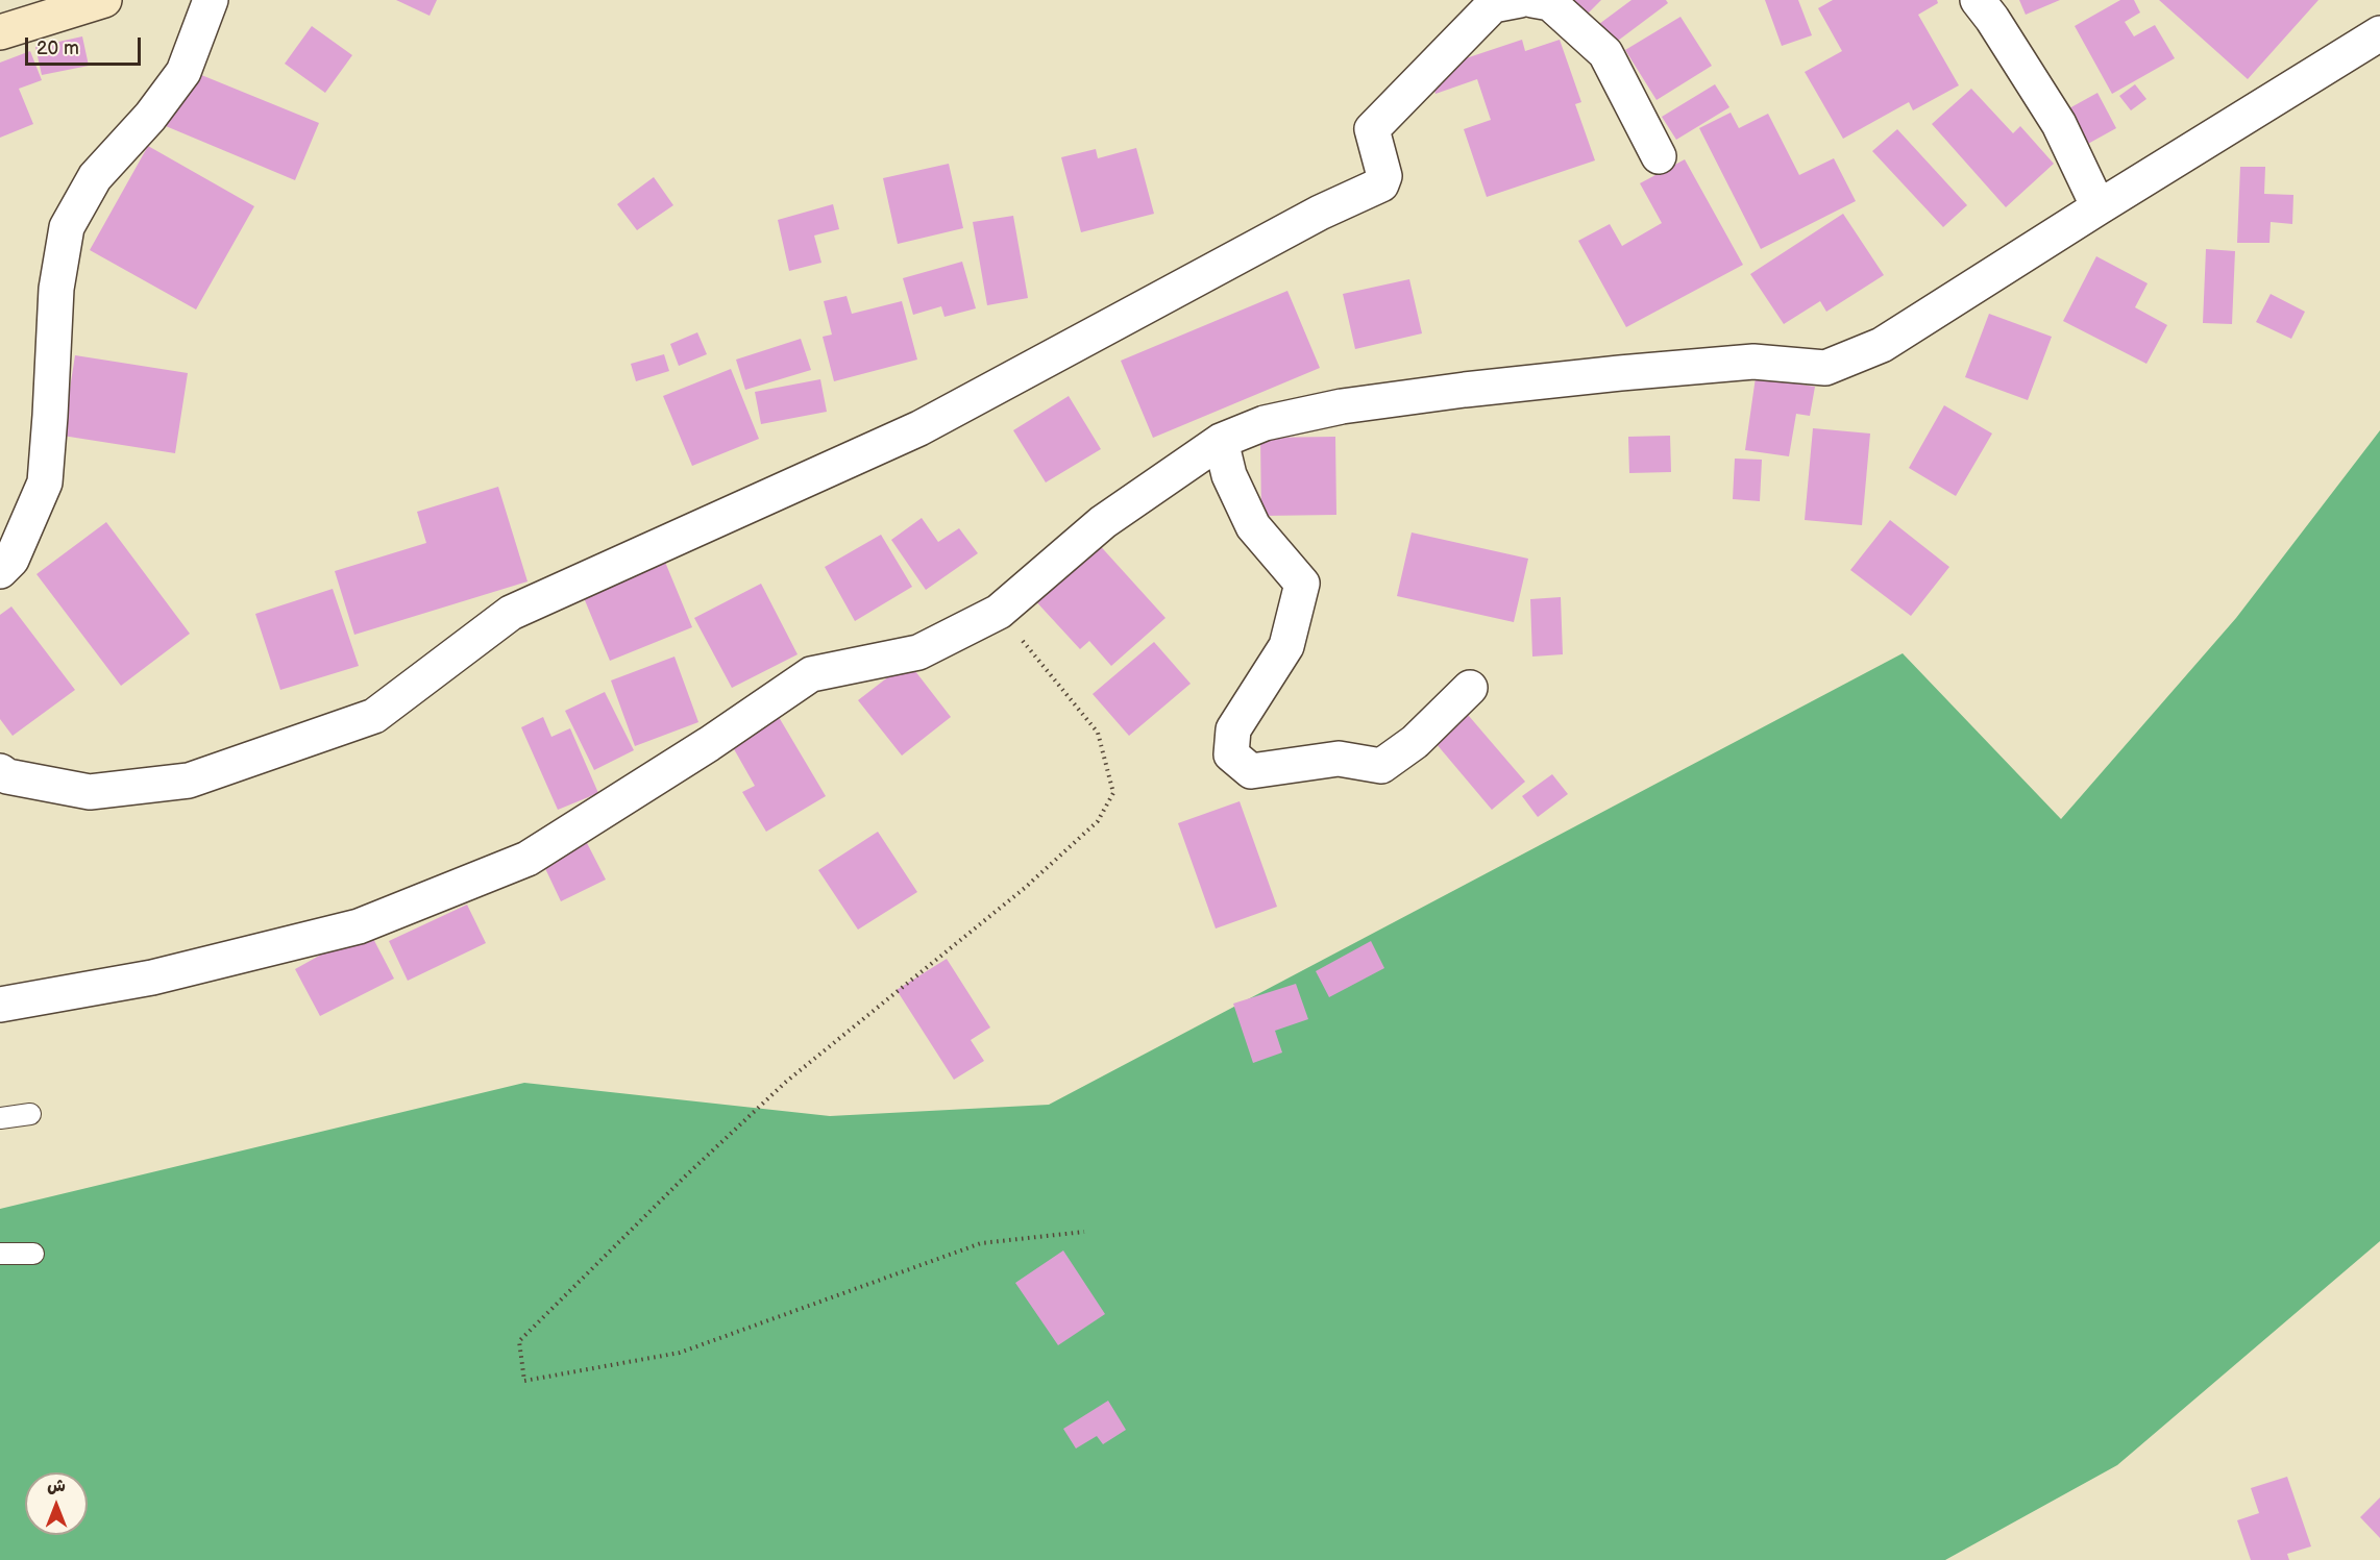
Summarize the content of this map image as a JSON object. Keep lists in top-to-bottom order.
{
  "scale_bar": "20 m",
  "north": "top"
}
